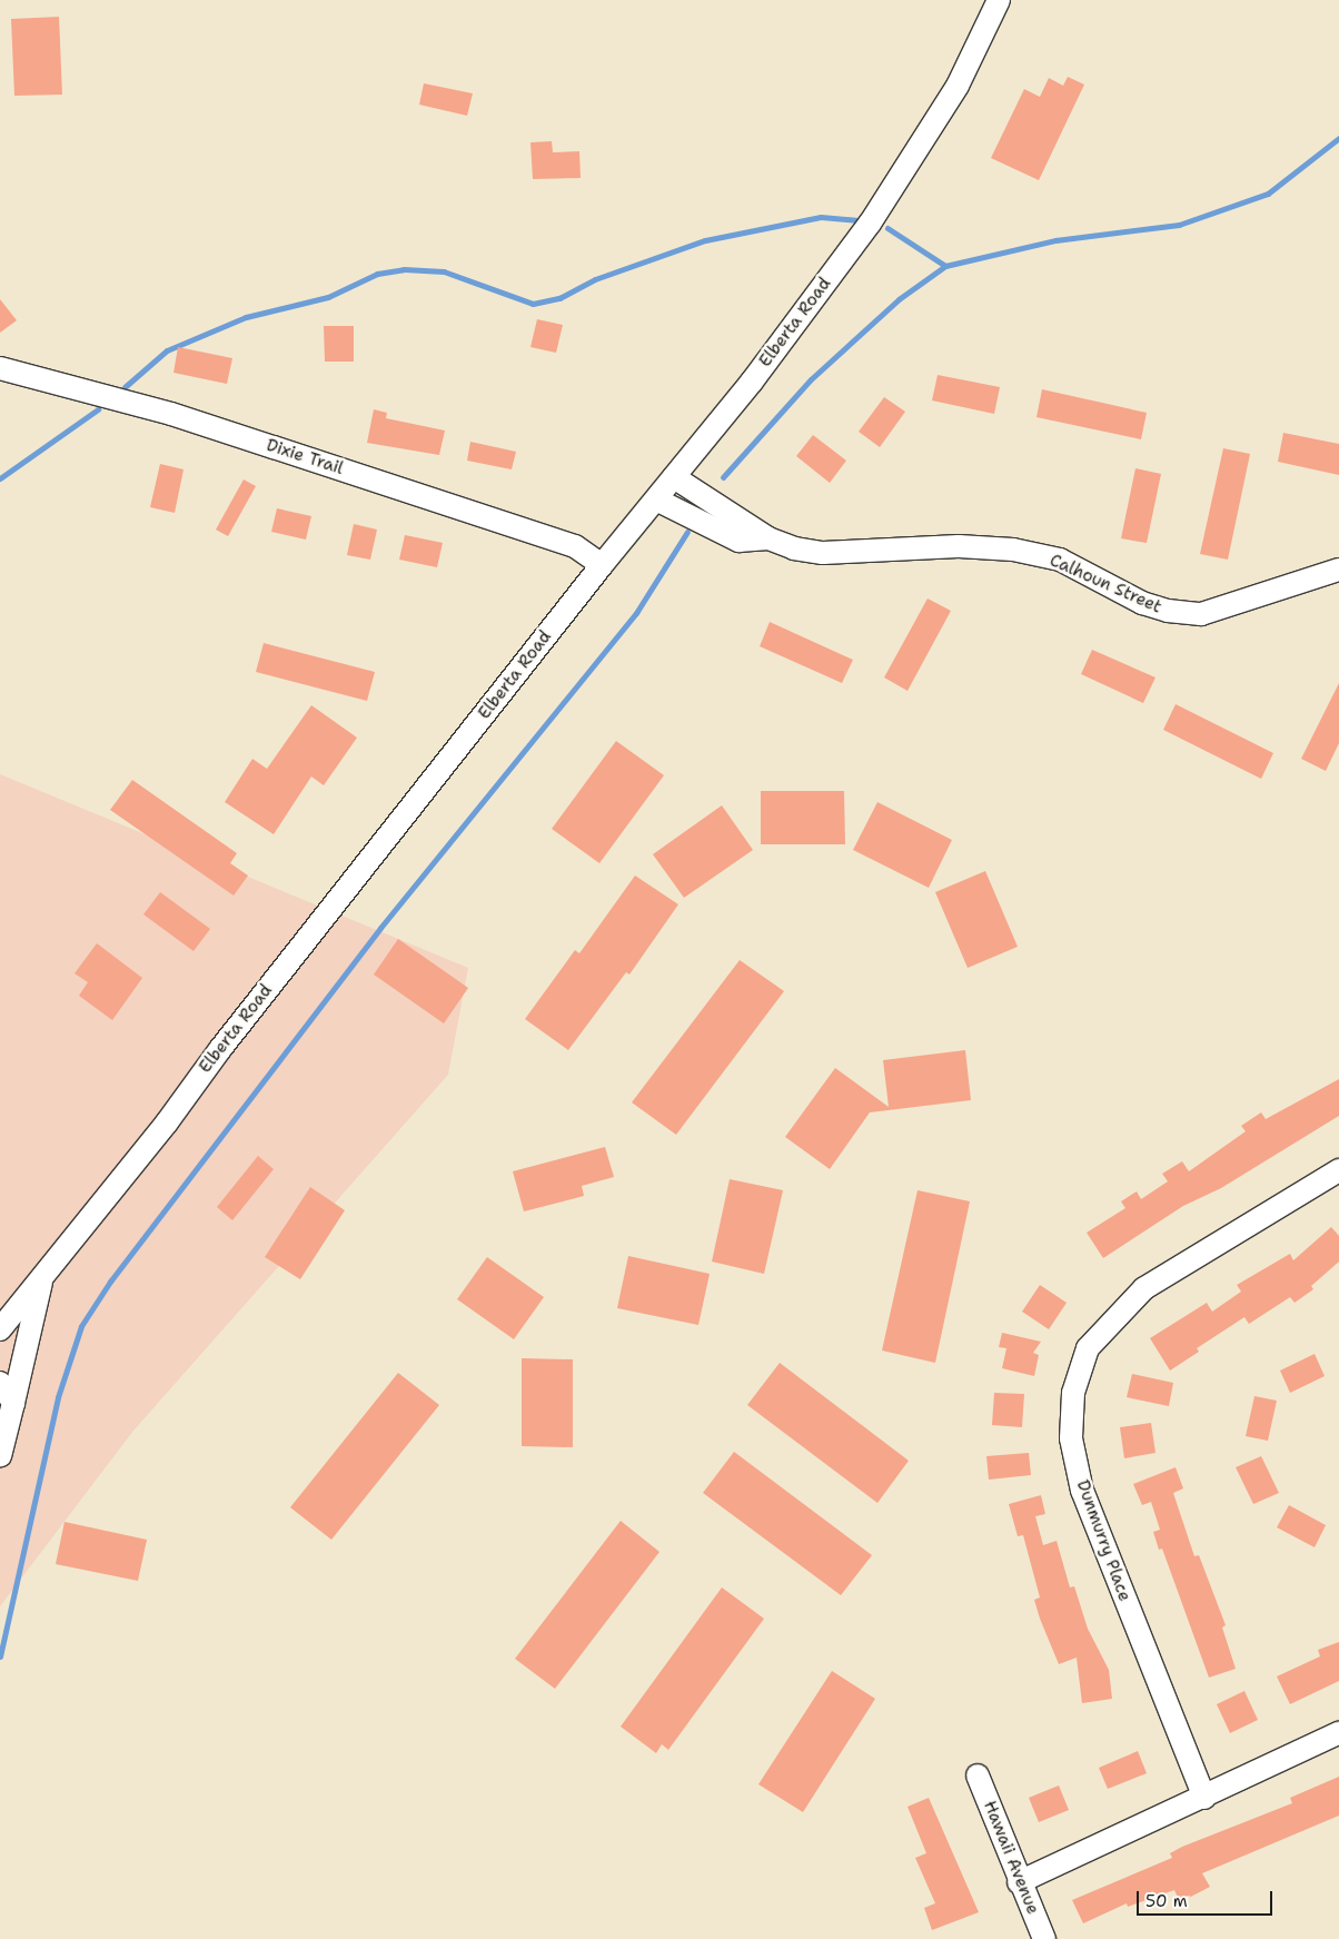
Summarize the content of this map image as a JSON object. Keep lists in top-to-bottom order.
{
  "streets": {
    "street": [
      "Elberta Road",
      "Dixie Trail",
      "Calhoun Street",
      "Dunmurry Place",
      "Hawaii Avenue"
    ]
  },
  "crossings": [
    ["Elberta Road", "Dixie Trail"],
    ["Elberta Road", "Calhoun Street"]
  ],
  "scale_bar": "50 m"
}
